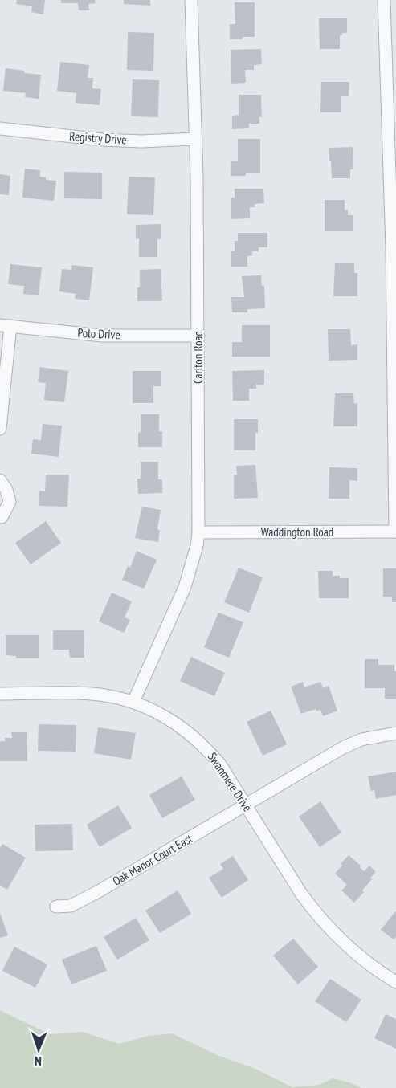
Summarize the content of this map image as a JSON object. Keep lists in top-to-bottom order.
{
  "streets": {
    "street": [
      "Registry Drive",
      "Polo Drive",
      "Carlton Road",
      "Waddington Road",
      "Swanmere Drive",
      "Oak Manor Court East"
    ]
  },
  "crossings": [
    ["Registry Drive", "Carlton Road"],
    ["Polo Drive", "Carlton Road"],
    ["Carlton Road", "Waddington Road"],
    ["Carlton Road", "Swanmere Drive"],
    ["Swanmere Drive", "Oak Manor Court East"]
  ],
  "north": "bottom"
}
